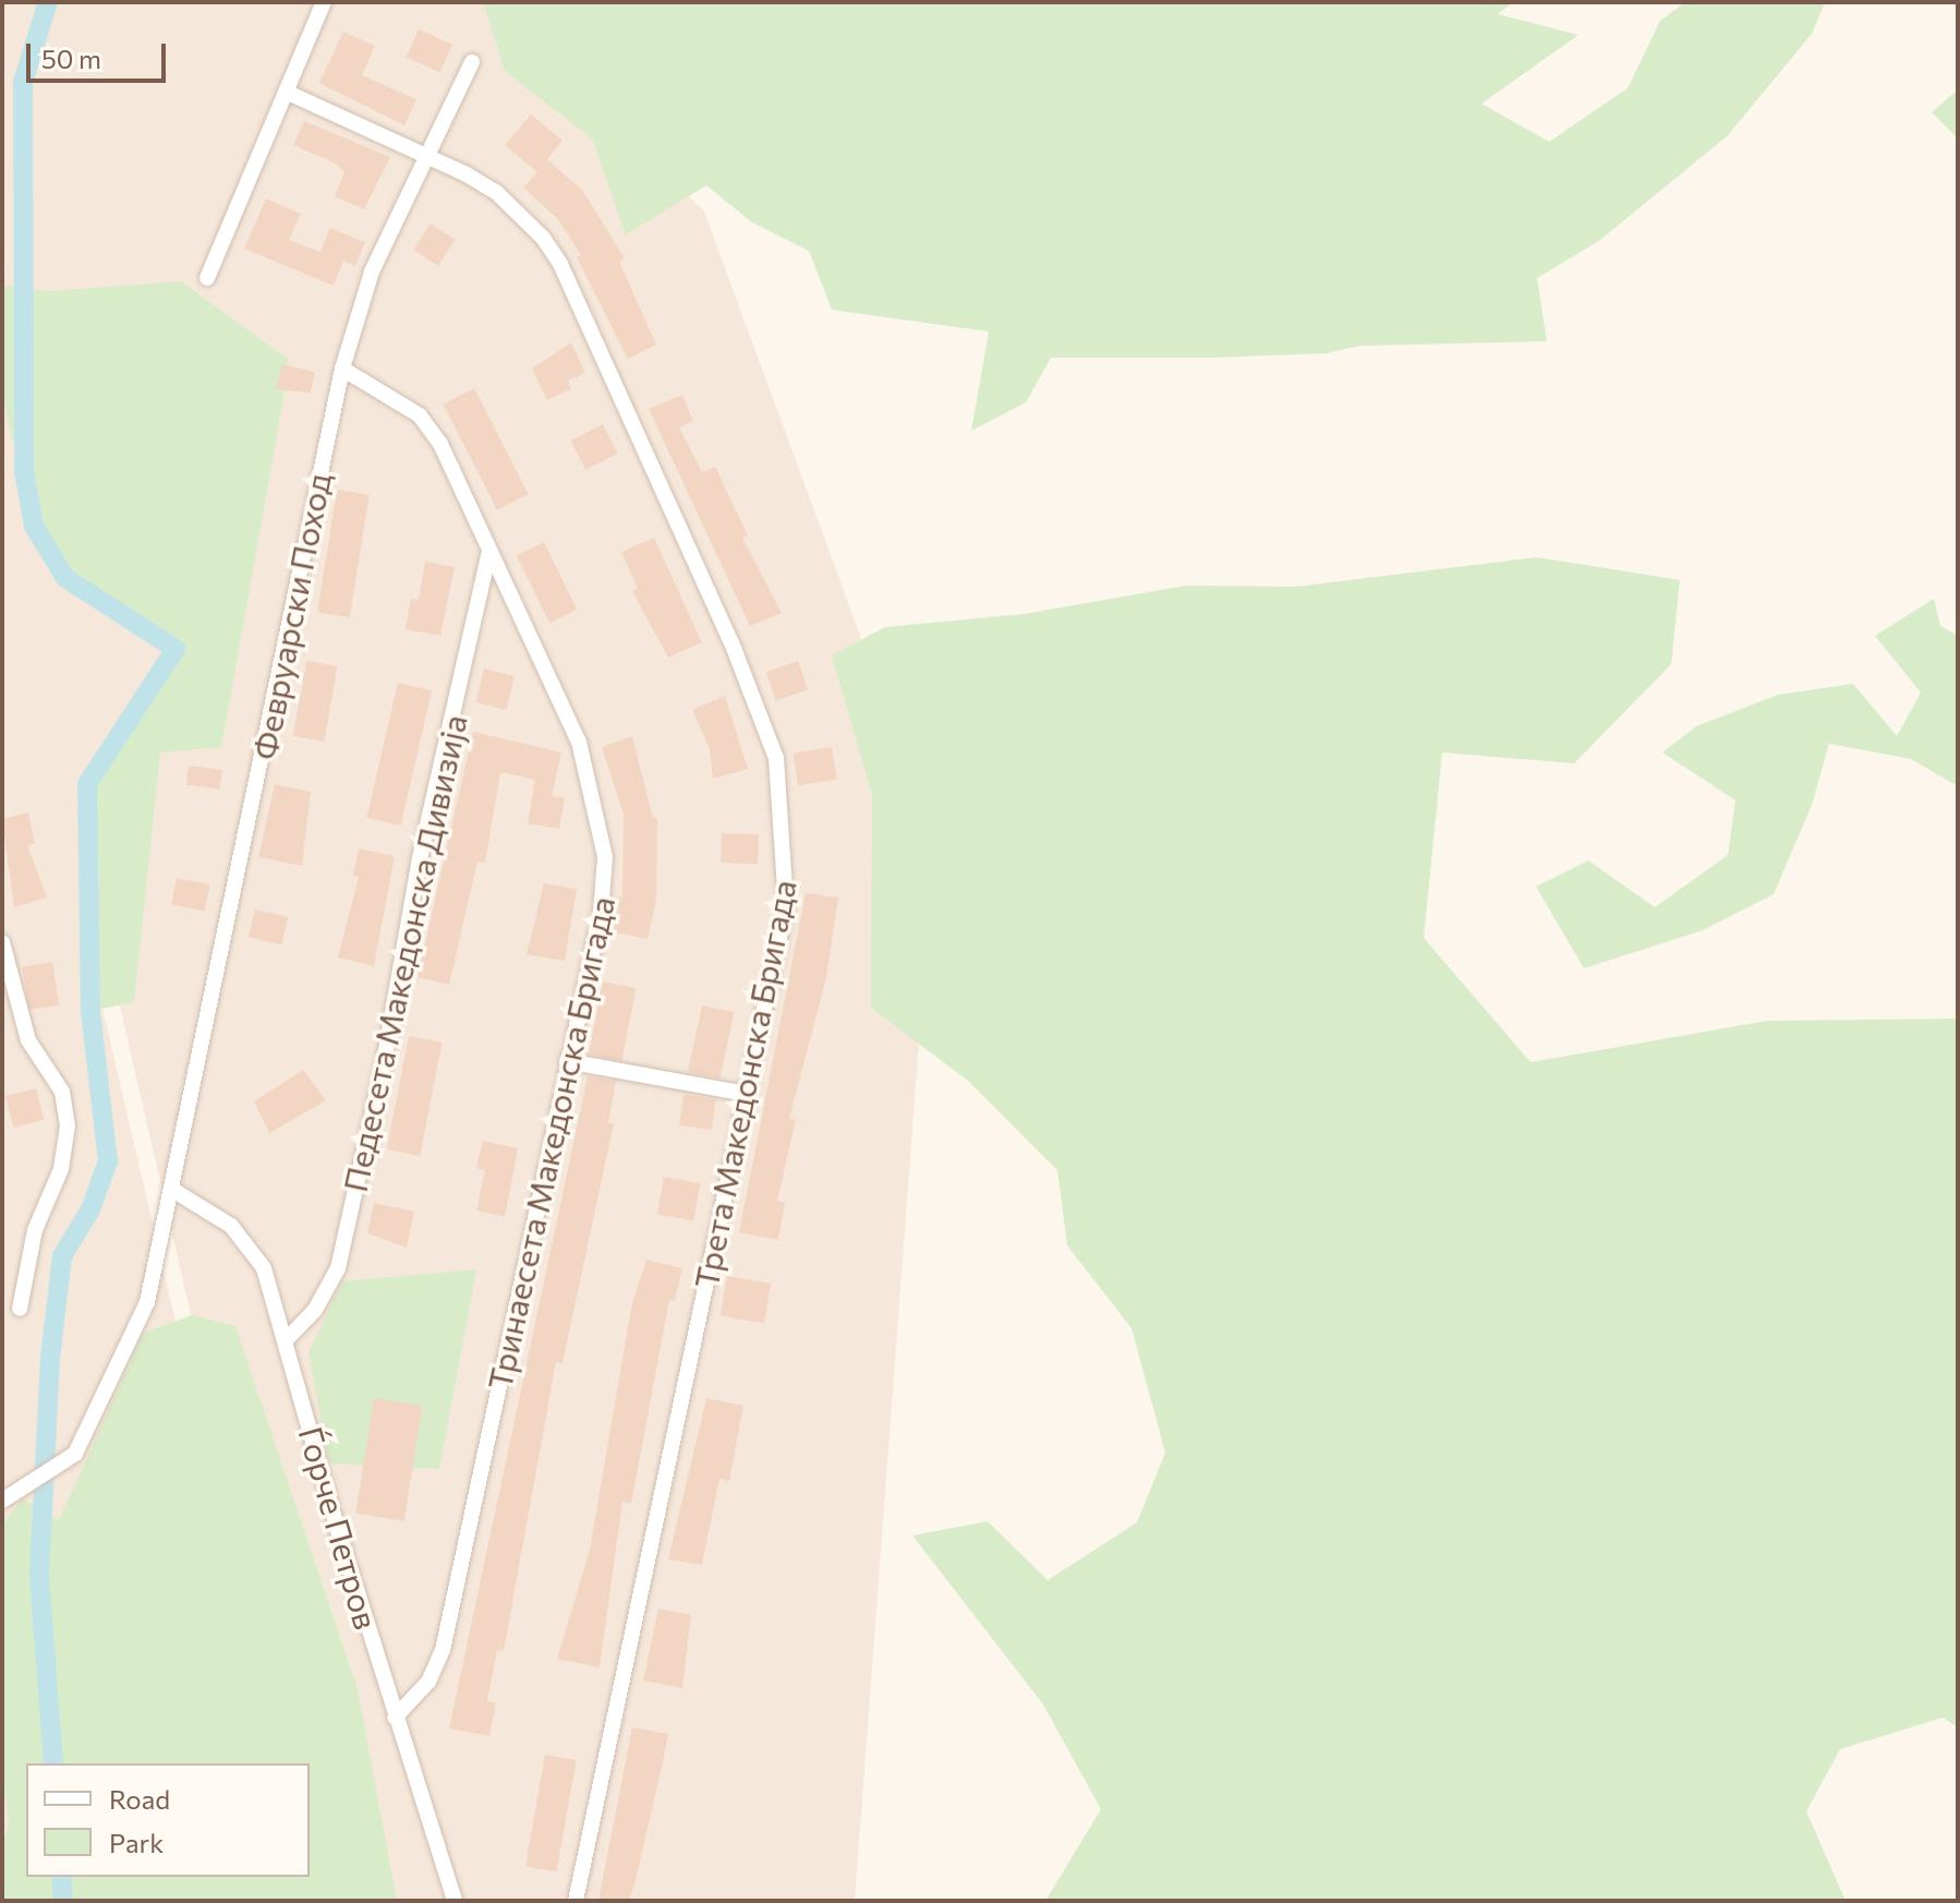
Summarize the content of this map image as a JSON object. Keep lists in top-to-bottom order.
{
  "streets": {
    "street": [
      "Февруарски Поход",
      "Педесета Македонска Дивизија",
      "Трета Македонска Бригада",
      "Тринаесета Македонска Бригада",
      "Ѓорче Петров"
    ]
  },
  "crossings": [
    ["Февруарски Поход", "Трета Македонска Бригада"],
    ["Февруарски Поход", "Тринаесета Македонска Бригада"],
    ["Февруарски Поход", "Ѓорче Петров"],
    ["Педесета Македонска Дивизија", "Тринаесета Македонска Бригада"],
    ["Педесета Македонска Дивизија", "Ѓорче Петров"],
    ["Тринаесета Македонска Бригада", "Ѓорче Петров"]
  ],
  "legend": ["Road", "Park"],
  "scale_bar": "50 m"
}
